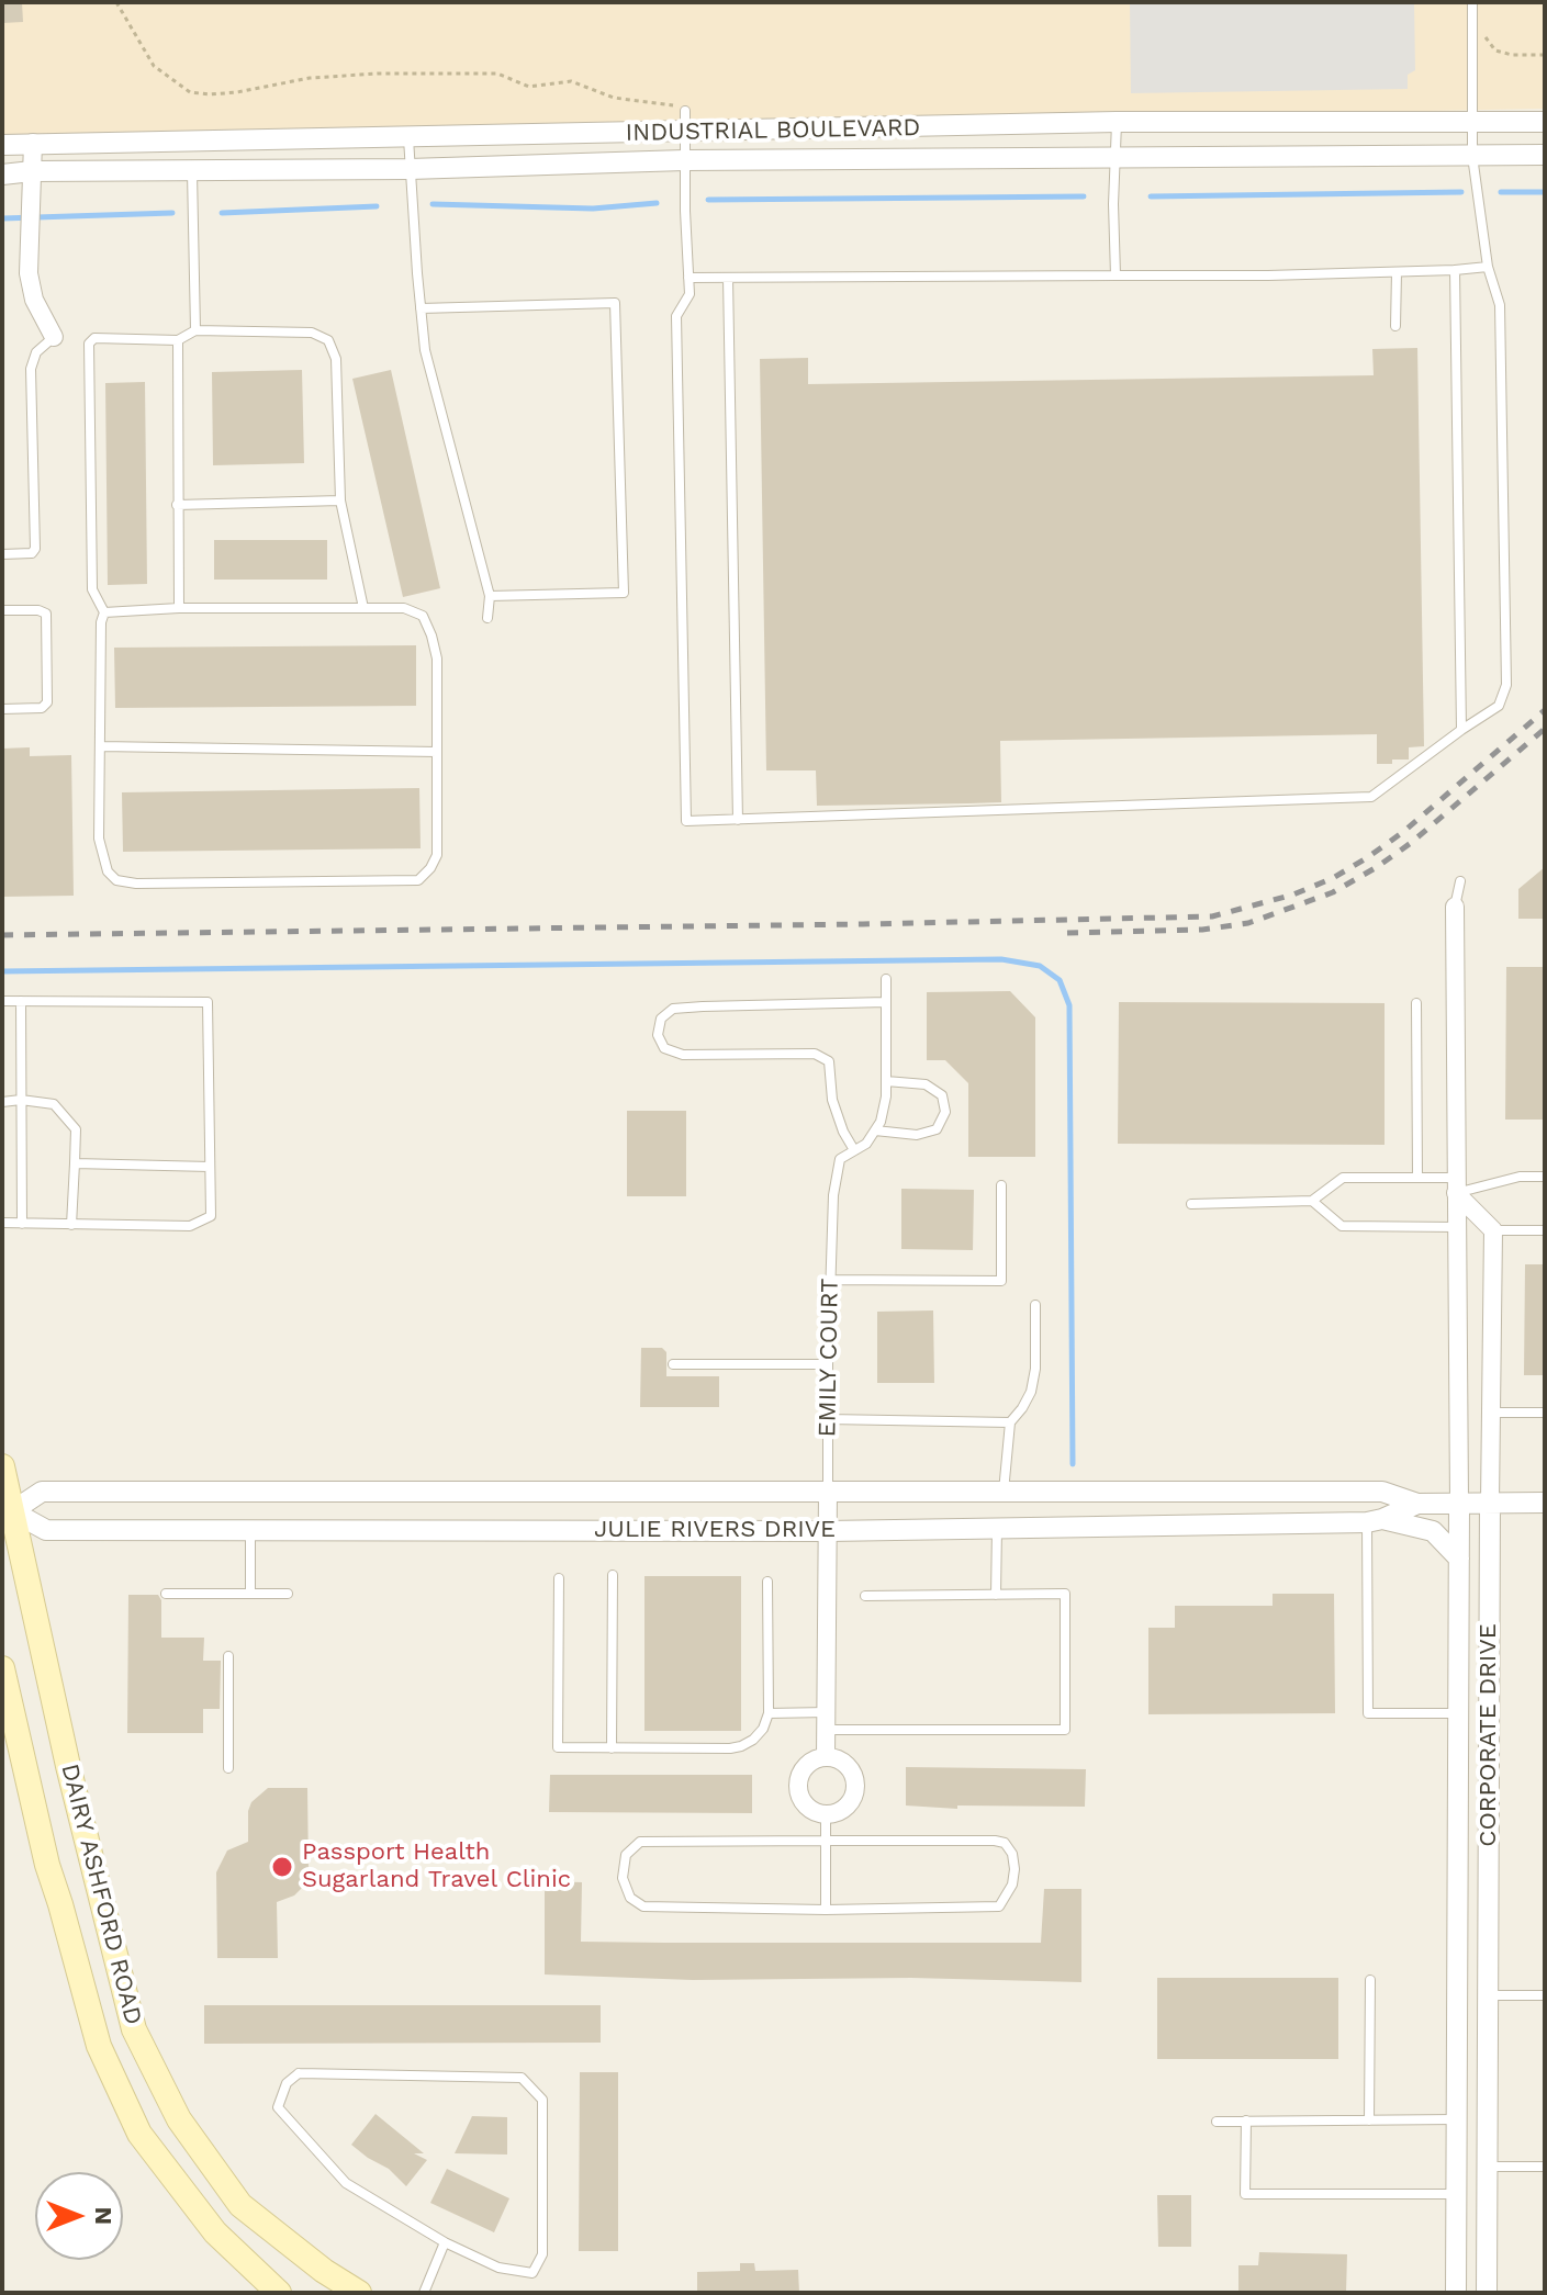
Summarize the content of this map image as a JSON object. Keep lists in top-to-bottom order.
{
  "streets": {
    "main road": ["DAIRY ASHFORD ROAD"],
    "street": [
      "INDUSTRIAL BOULEVARD",
      "EMILY COURT",
      "JULIE RIVERS DRIVE",
      "CORPORATE DRIVE"
    ]
  },
  "crossings": [
    ["EMILY COURT", "JULIE RIVERS DRIVE"],
    ["JULIE RIVERS DRIVE", "CORPORATE DRIVE"],
    ["JULIE RIVERS DRIVE", "DAIRY ASHFORD ROAD"]
  ],
  "places": ["Passport Health Sugarland Travel Clinic"],
  "north": "right"
}
